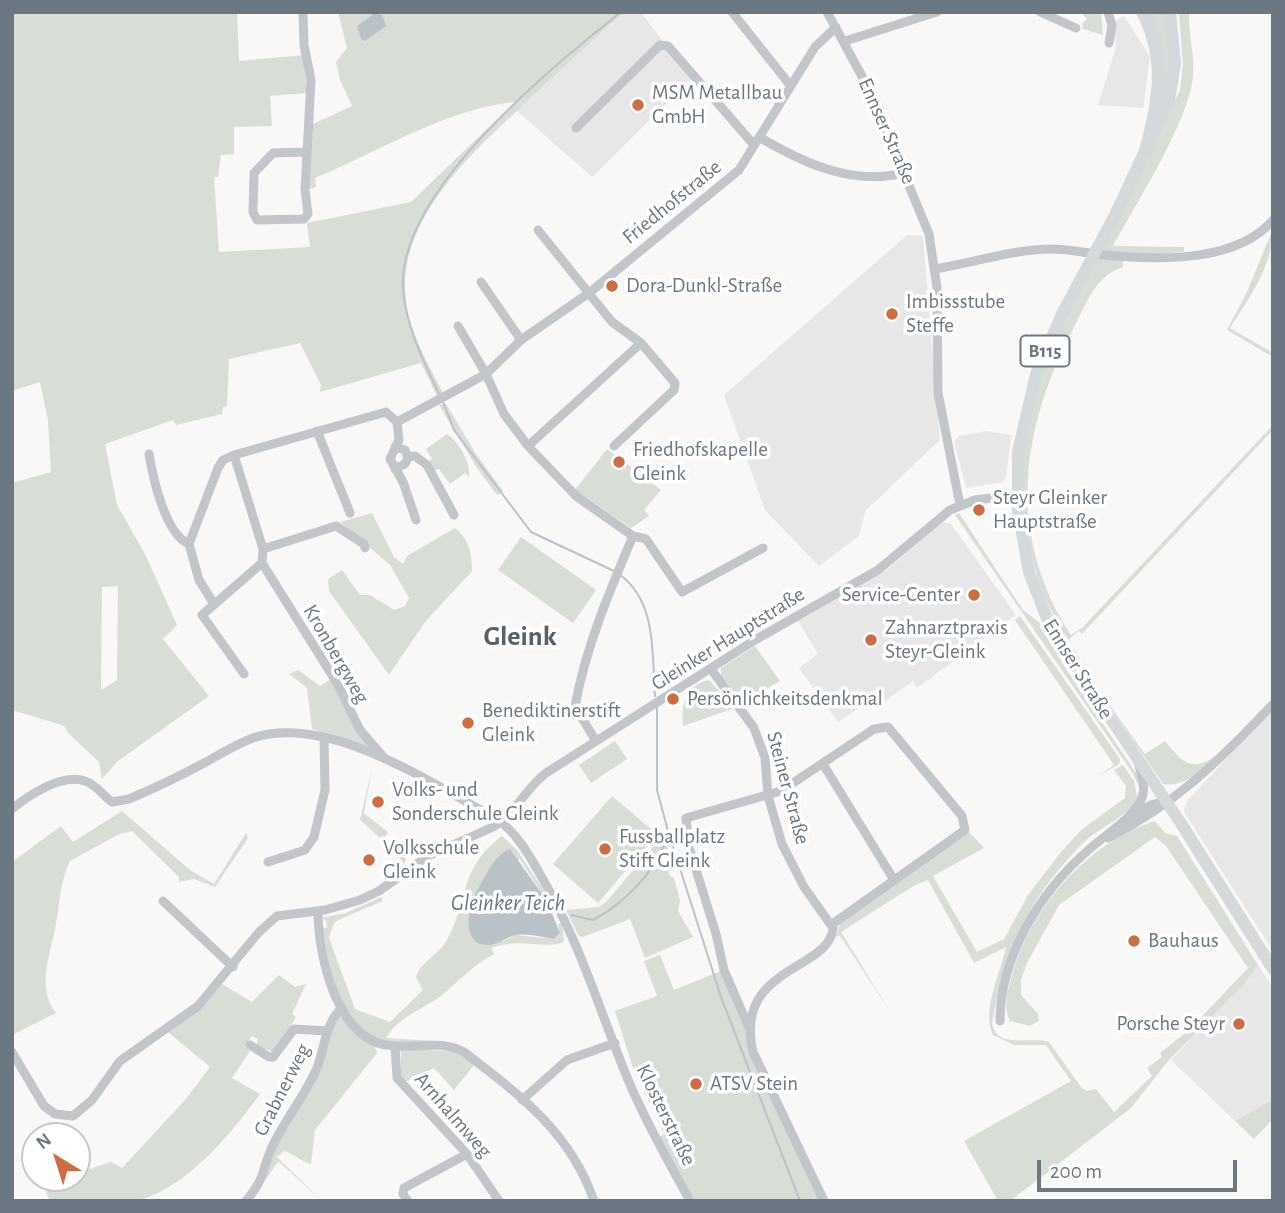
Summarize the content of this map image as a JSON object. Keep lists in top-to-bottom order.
{
  "streets": {
    "main road": ["Ennser Straße", "B115"],
    "street": [
      "Friedhofstraße",
      "Gleinker Hauptstraße",
      "Kronbergweg",
      "Steiner Straße",
      "Grabnerweg",
      "Arnhalmweg",
      "Klosterstraße"
    ]
  },
  "crossings": [
    ["Ennser Straße", "Friedhofstraße"],
    ["Ennser Straße", "Gleinker Hauptstraße"],
    ["Gleinker Hauptstraße", "Steiner Straße"],
    ["Gleinker Hauptstraße", "Klosterstraße"]
  ],
  "districts": ["Gleink"],
  "water": ["Gleinker Teich"],
  "places": [
    "MSM Metallbau GmbH",
    "Dora-Dunkl-Straße",
    "Imbissstube Steffe",
    "Friedhofskapelle Gleink",
    "Steyr Gleinker Hauptstraße",
    "Service-Center",
    "Zahnarztpraxis Steyr-Gleink",
    "Persönlichkeitsdenkmal",
    "Benediktinerstift Gleink",
    "Volks- und Sonderschule Gleink",
    "Fussballplatz Stift Gleink",
    "Volksschule Gleink",
    "Bauhaus",
    "Porsche Steyr",
    "ATSV Stein"
  ],
  "scale_bar": "200 m",
  "north": "top left"
}
